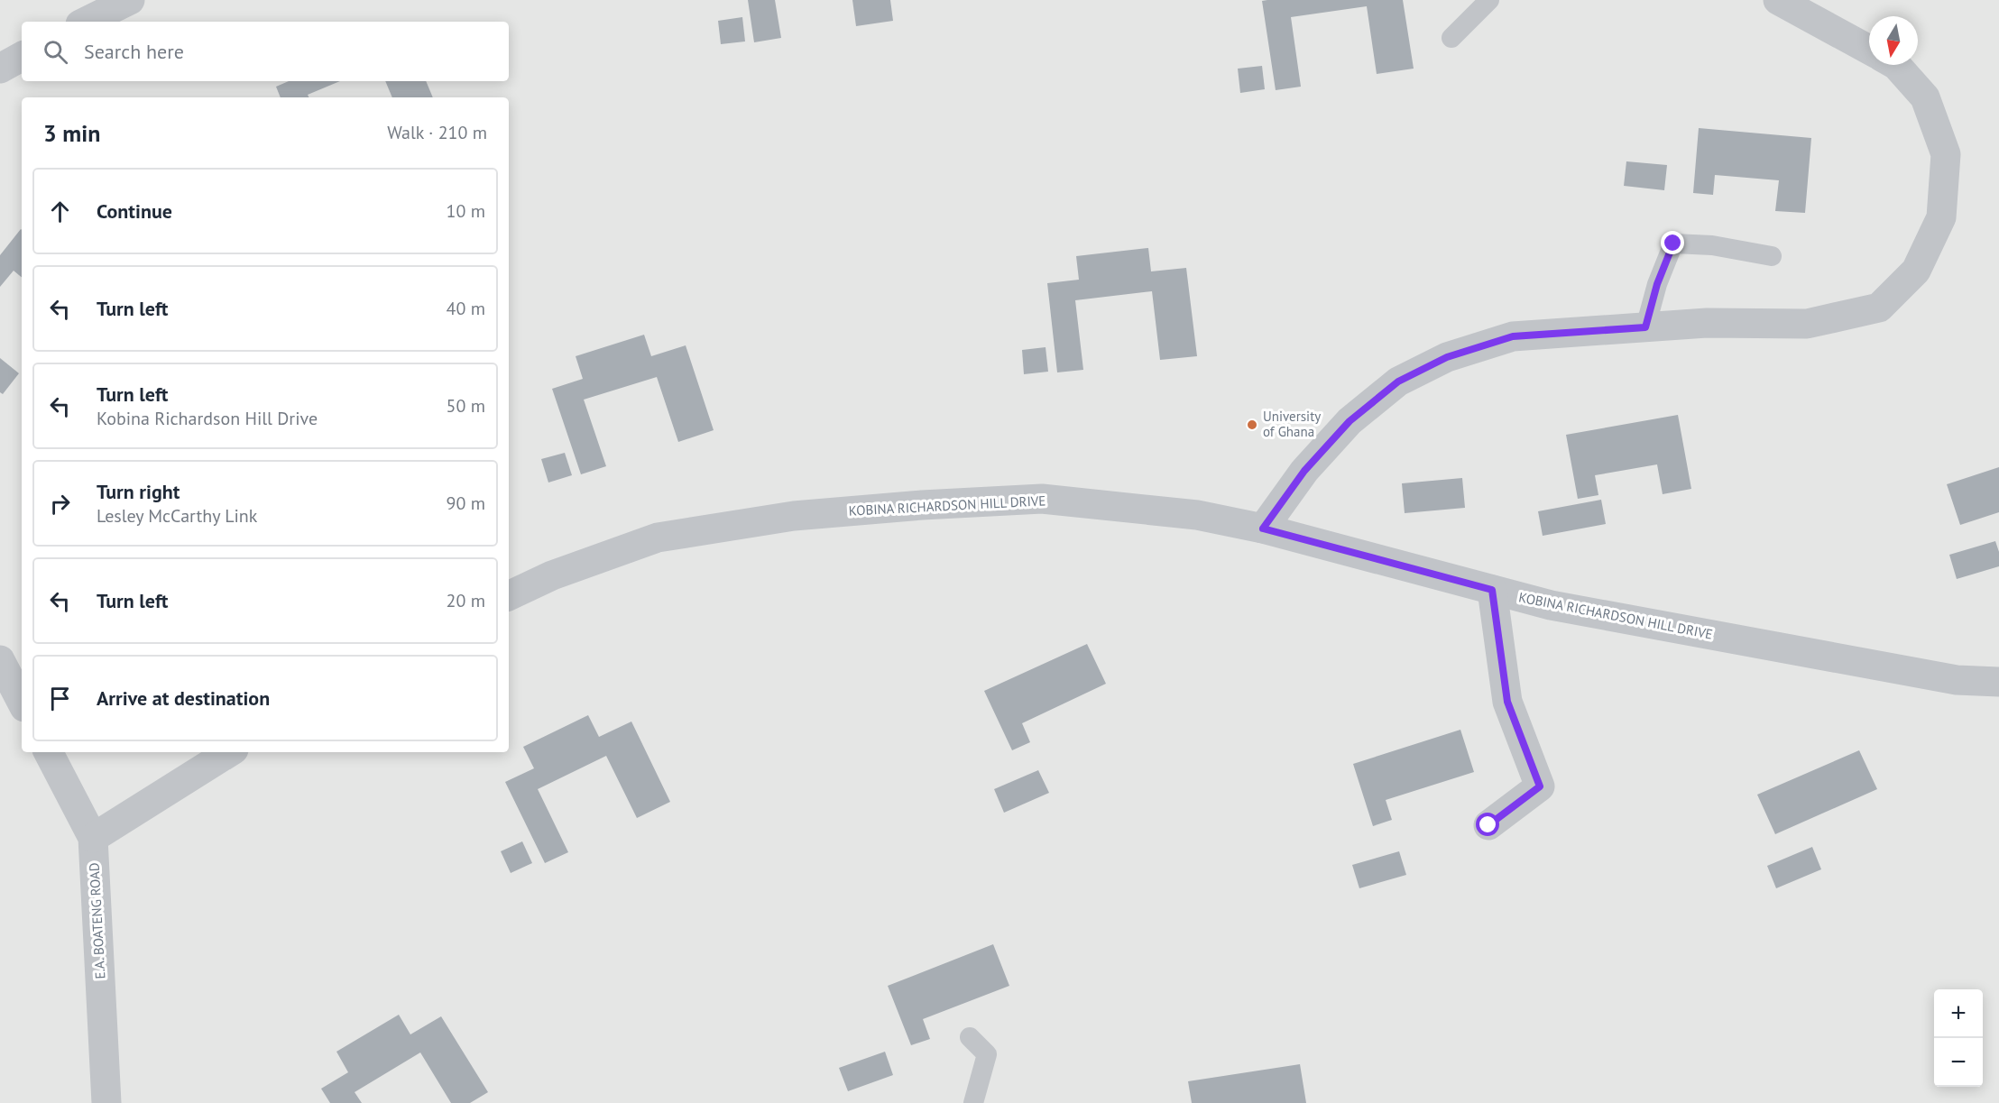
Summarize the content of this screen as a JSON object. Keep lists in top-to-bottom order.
{
  "streets": {
    "street": ["KOBINA RICHARDSON HILL DRIVE", "E.A. BOATENG ROAD"]
  },
  "places": ["University of Ghana"],
  "north": "bottom",
  "page": {
    "search": "Search here",
    "heading": ["3 min", "Walk · 210 m"],
    "list": [
      ["Continue", "10 m"],
      ["Turn left", "40 m"],
      ["Turn left", "Kobina Richardson Hill Drive", "50 m"],
      ["Turn right", "Lesley McCarthy Link", "90 m"],
      ["Turn left", "20 m"],
      "Arrive at destination"
    ],
    "map_buttons": ["+", "−"]
  }
}
